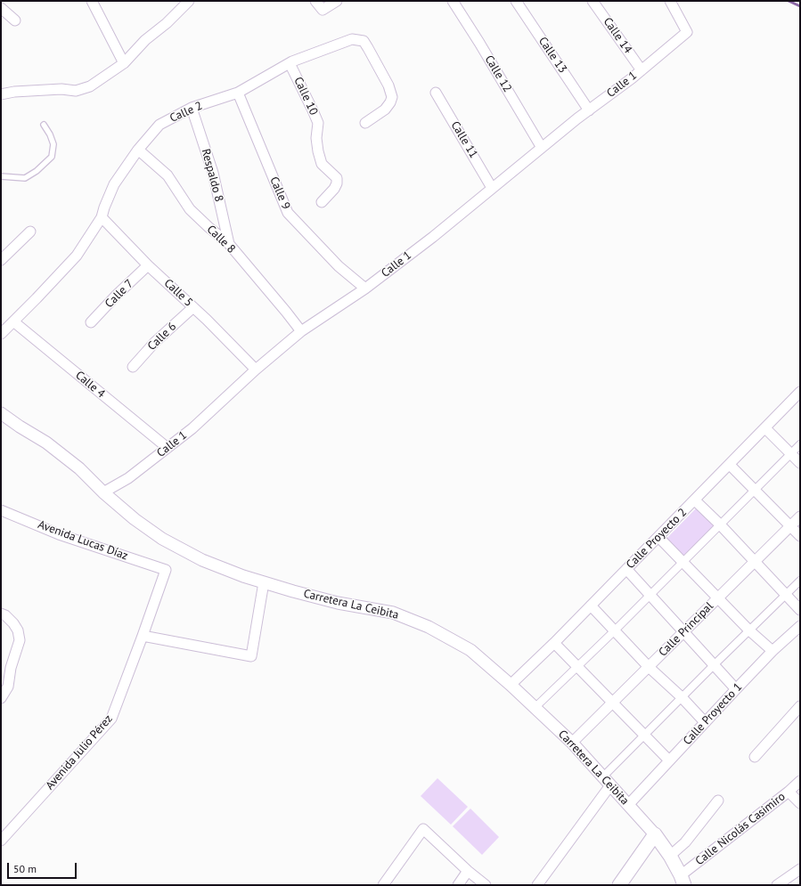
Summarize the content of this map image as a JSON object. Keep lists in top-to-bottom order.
{
  "streets": {
    "main road": ["Carretera La Ceibita"],
    "street": [
      "Calle 14",
      "Calle 13",
      "Calle 12",
      "Calle 1",
      "Calle 10",
      "Calle 2",
      "Calle 11",
      "Respaldo 8",
      "Calle 9",
      "Calle 8",
      "Calle 5",
      "Calle 7",
      "Calle 6",
      "Calle 4",
      "Calle Proyecto 2",
      "Avenida Lucas Díaz",
      "Calle Principal",
      "Calle Proyecto 1",
      "Avenida Julio Pérez",
      "Calle Nicolás Casimiro"
    ]
  },
  "crossings": [
    ["Calle 14", "Calle 1"],
    ["Calle 13", "Calle 1"],
    ["Calle 12", "Calle 1"],
    ["Calle 1", "Calle 11"],
    ["Calle 1", "Calle 9"],
    ["Calle 1", "Calle 8"],
    ["Calle 1", "Calle 5"],
    ["Calle 1", "Calle 4"],
    ["Calle 1", "Carretera La Ceibita"],
    ["Calle 10", "Calle 2"],
    ["Calle 2", "Respaldo 8"],
    ["Calle 2", "Calle 9"],
    ["Calle 2", "Calle 8"],
    ["Calle 2", "Calle 5"],
    ["Calle 2", "Calle 4"],
    ["Respaldo 8", "Calle 8"],
    ["Calle 5", "Calle 7"],
    ["Calle 5", "Calle 6"],
    ["Calle Proyecto 2", "Carretera La Ceibita"],
    ["Avenida Lucas Díaz", "Avenida Julio Pérez"],
    ["Carretera La Ceibita", "Calle Principal"],
    ["Carretera La Ceibita", "Calle Proyecto 1"],
    ["Carretera La Ceibita", "Calle Nicolás Casimiro"]
  ],
  "scale_bar": "50 m"
}
